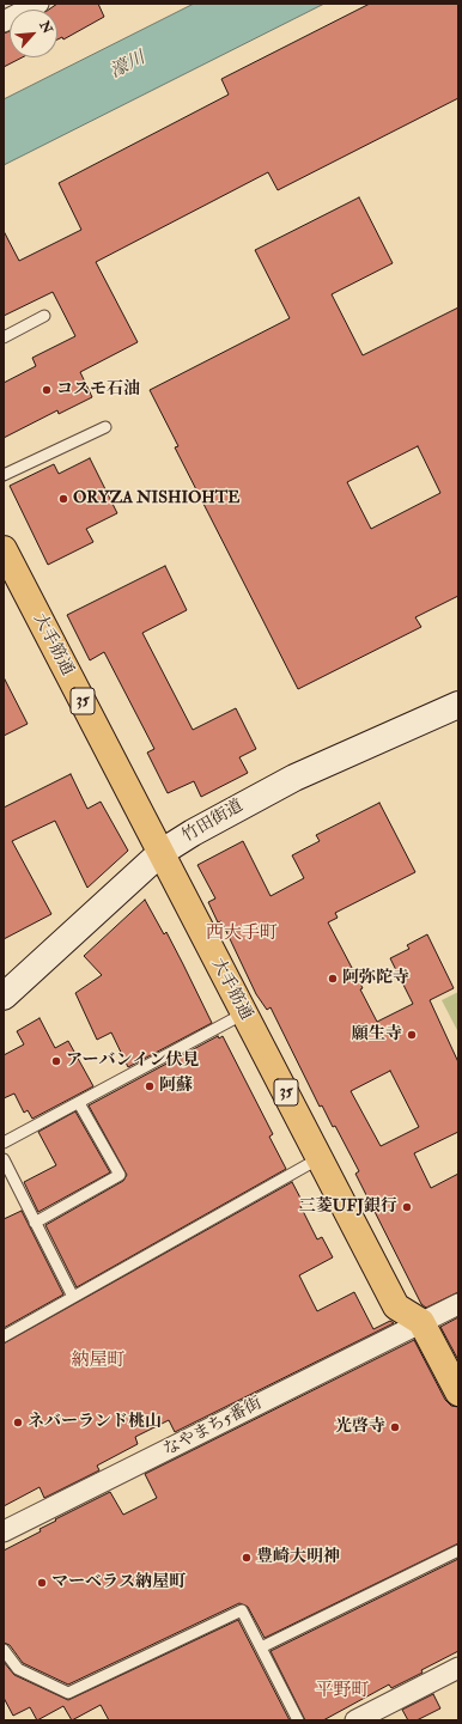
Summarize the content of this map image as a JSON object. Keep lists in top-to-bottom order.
{
  "streets": {
    "main road": ["大手筋通", "35", "竹田街道"],
    "street": ["なやまち5番街"]
  },
  "crossings": [
    ["大手筋通", "竹田街道"],
    ["大手筋通", "なやまち5番街"]
  ],
  "districts": ["西大手町", "納屋町", "平野町"],
  "water": ["濠川"],
  "places": [
    "コスモ石油",
    "ORYZA NISHIOHTE",
    "阿弥陀寺",
    "願生寺",
    "アーバンイン伏見",
    "阿蘇",
    "三菱UFJ銀行",
    "ネバーランド桃山",
    "光啓寺",
    "豊崎大明神",
    "マーベラス納屋町"
  ],
  "north": "top right"
}
